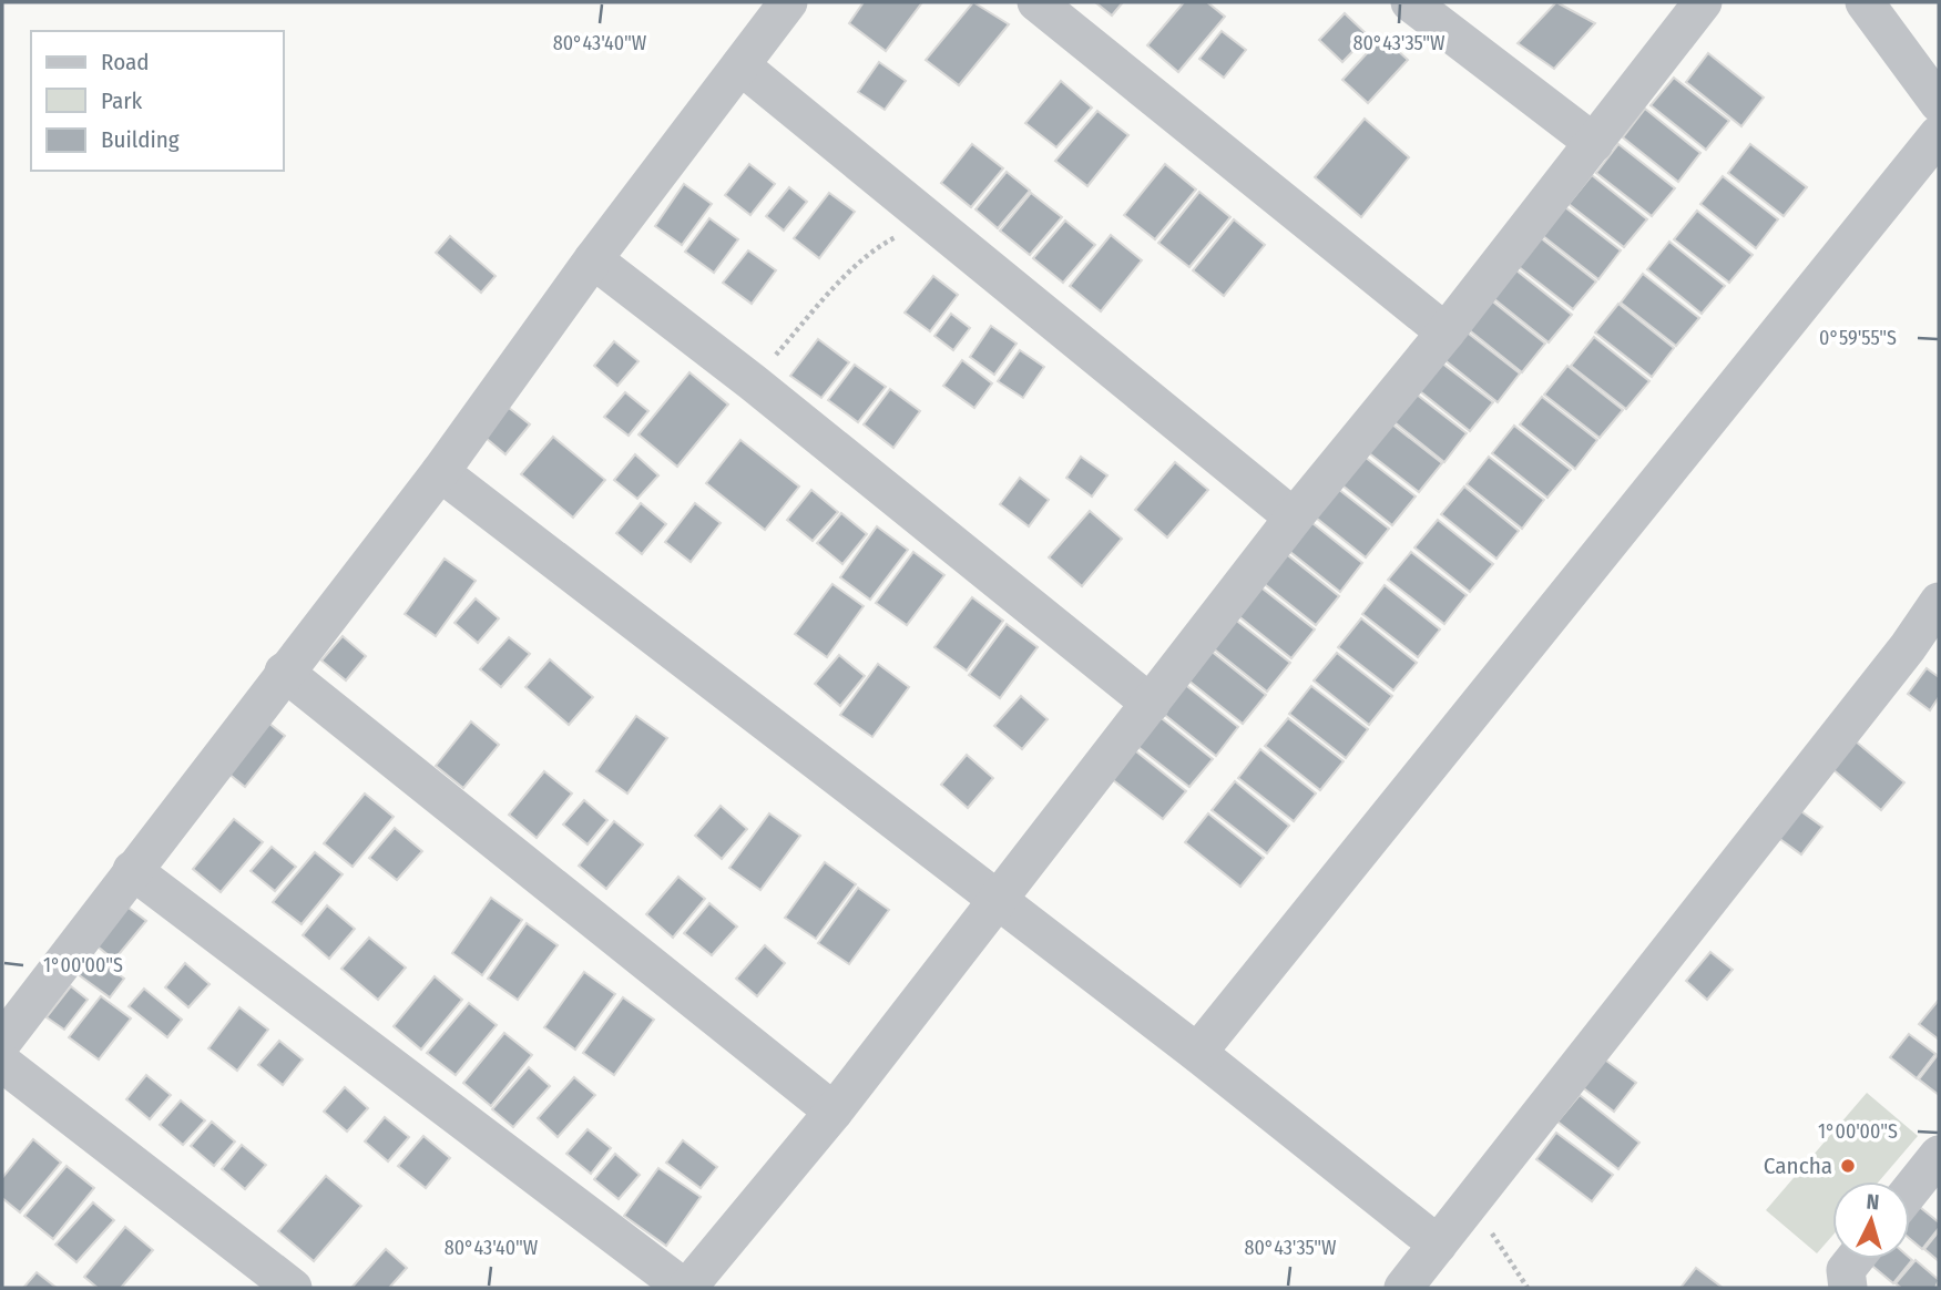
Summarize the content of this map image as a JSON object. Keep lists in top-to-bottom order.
{
  "places": ["Cancha"],
  "legend": ["Road", "Park", "Building"],
  "north": "top",
  "coordinates": [
    "80°43'40\"W",
    "80°43'35\"W",
    "0°59'55\"S",
    "1°00'00\"S"
  ]
}
